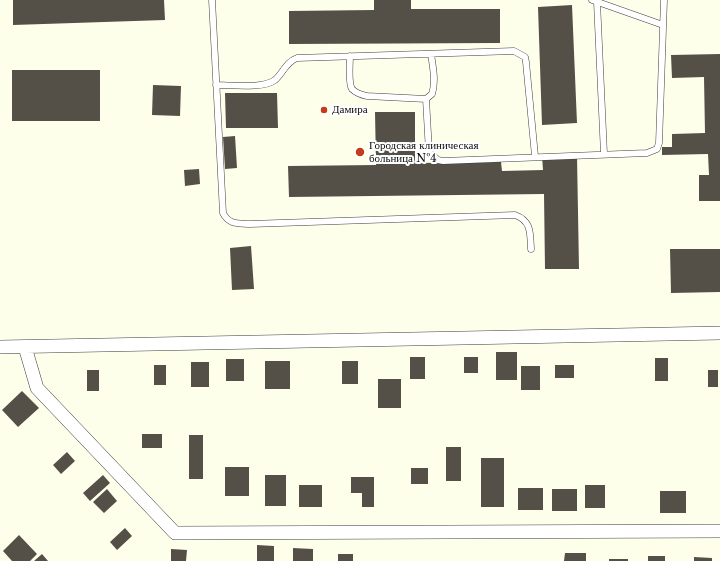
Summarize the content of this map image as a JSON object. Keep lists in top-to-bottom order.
{
  "places": ["Дамира", "Городская клиническая больница №4"]
}
